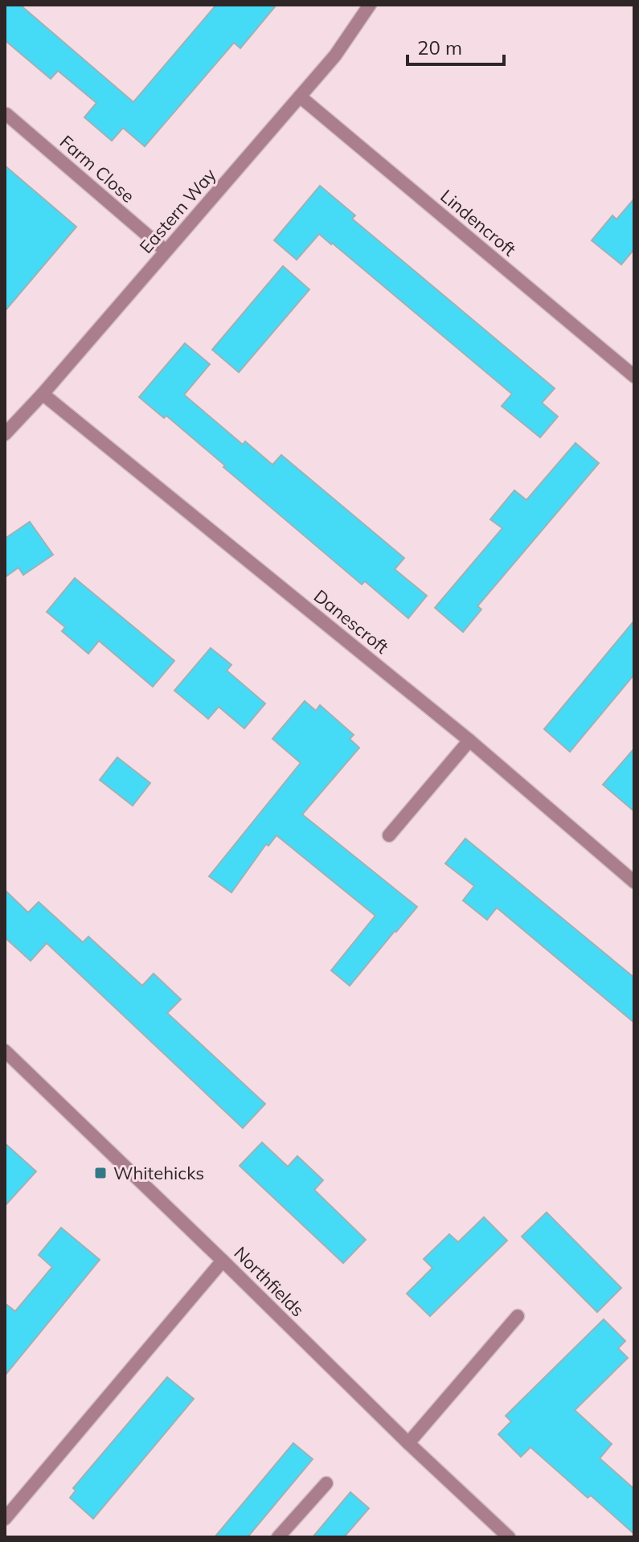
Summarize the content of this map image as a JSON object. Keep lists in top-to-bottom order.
{
  "streets": {
    "street": [
      "Farm Close",
      "Eastern Way",
      "Lindencroft",
      "Danescroft",
      "Northfields"
    ]
  },
  "crossings": [
    ["Farm Close", "Eastern Way"],
    ["Eastern Way", "Lindencroft"],
    ["Eastern Way", "Danescroft"]
  ],
  "places": {
    "transit": ["Whitehicks"]
  },
  "scale_bar": "20 m"
}
